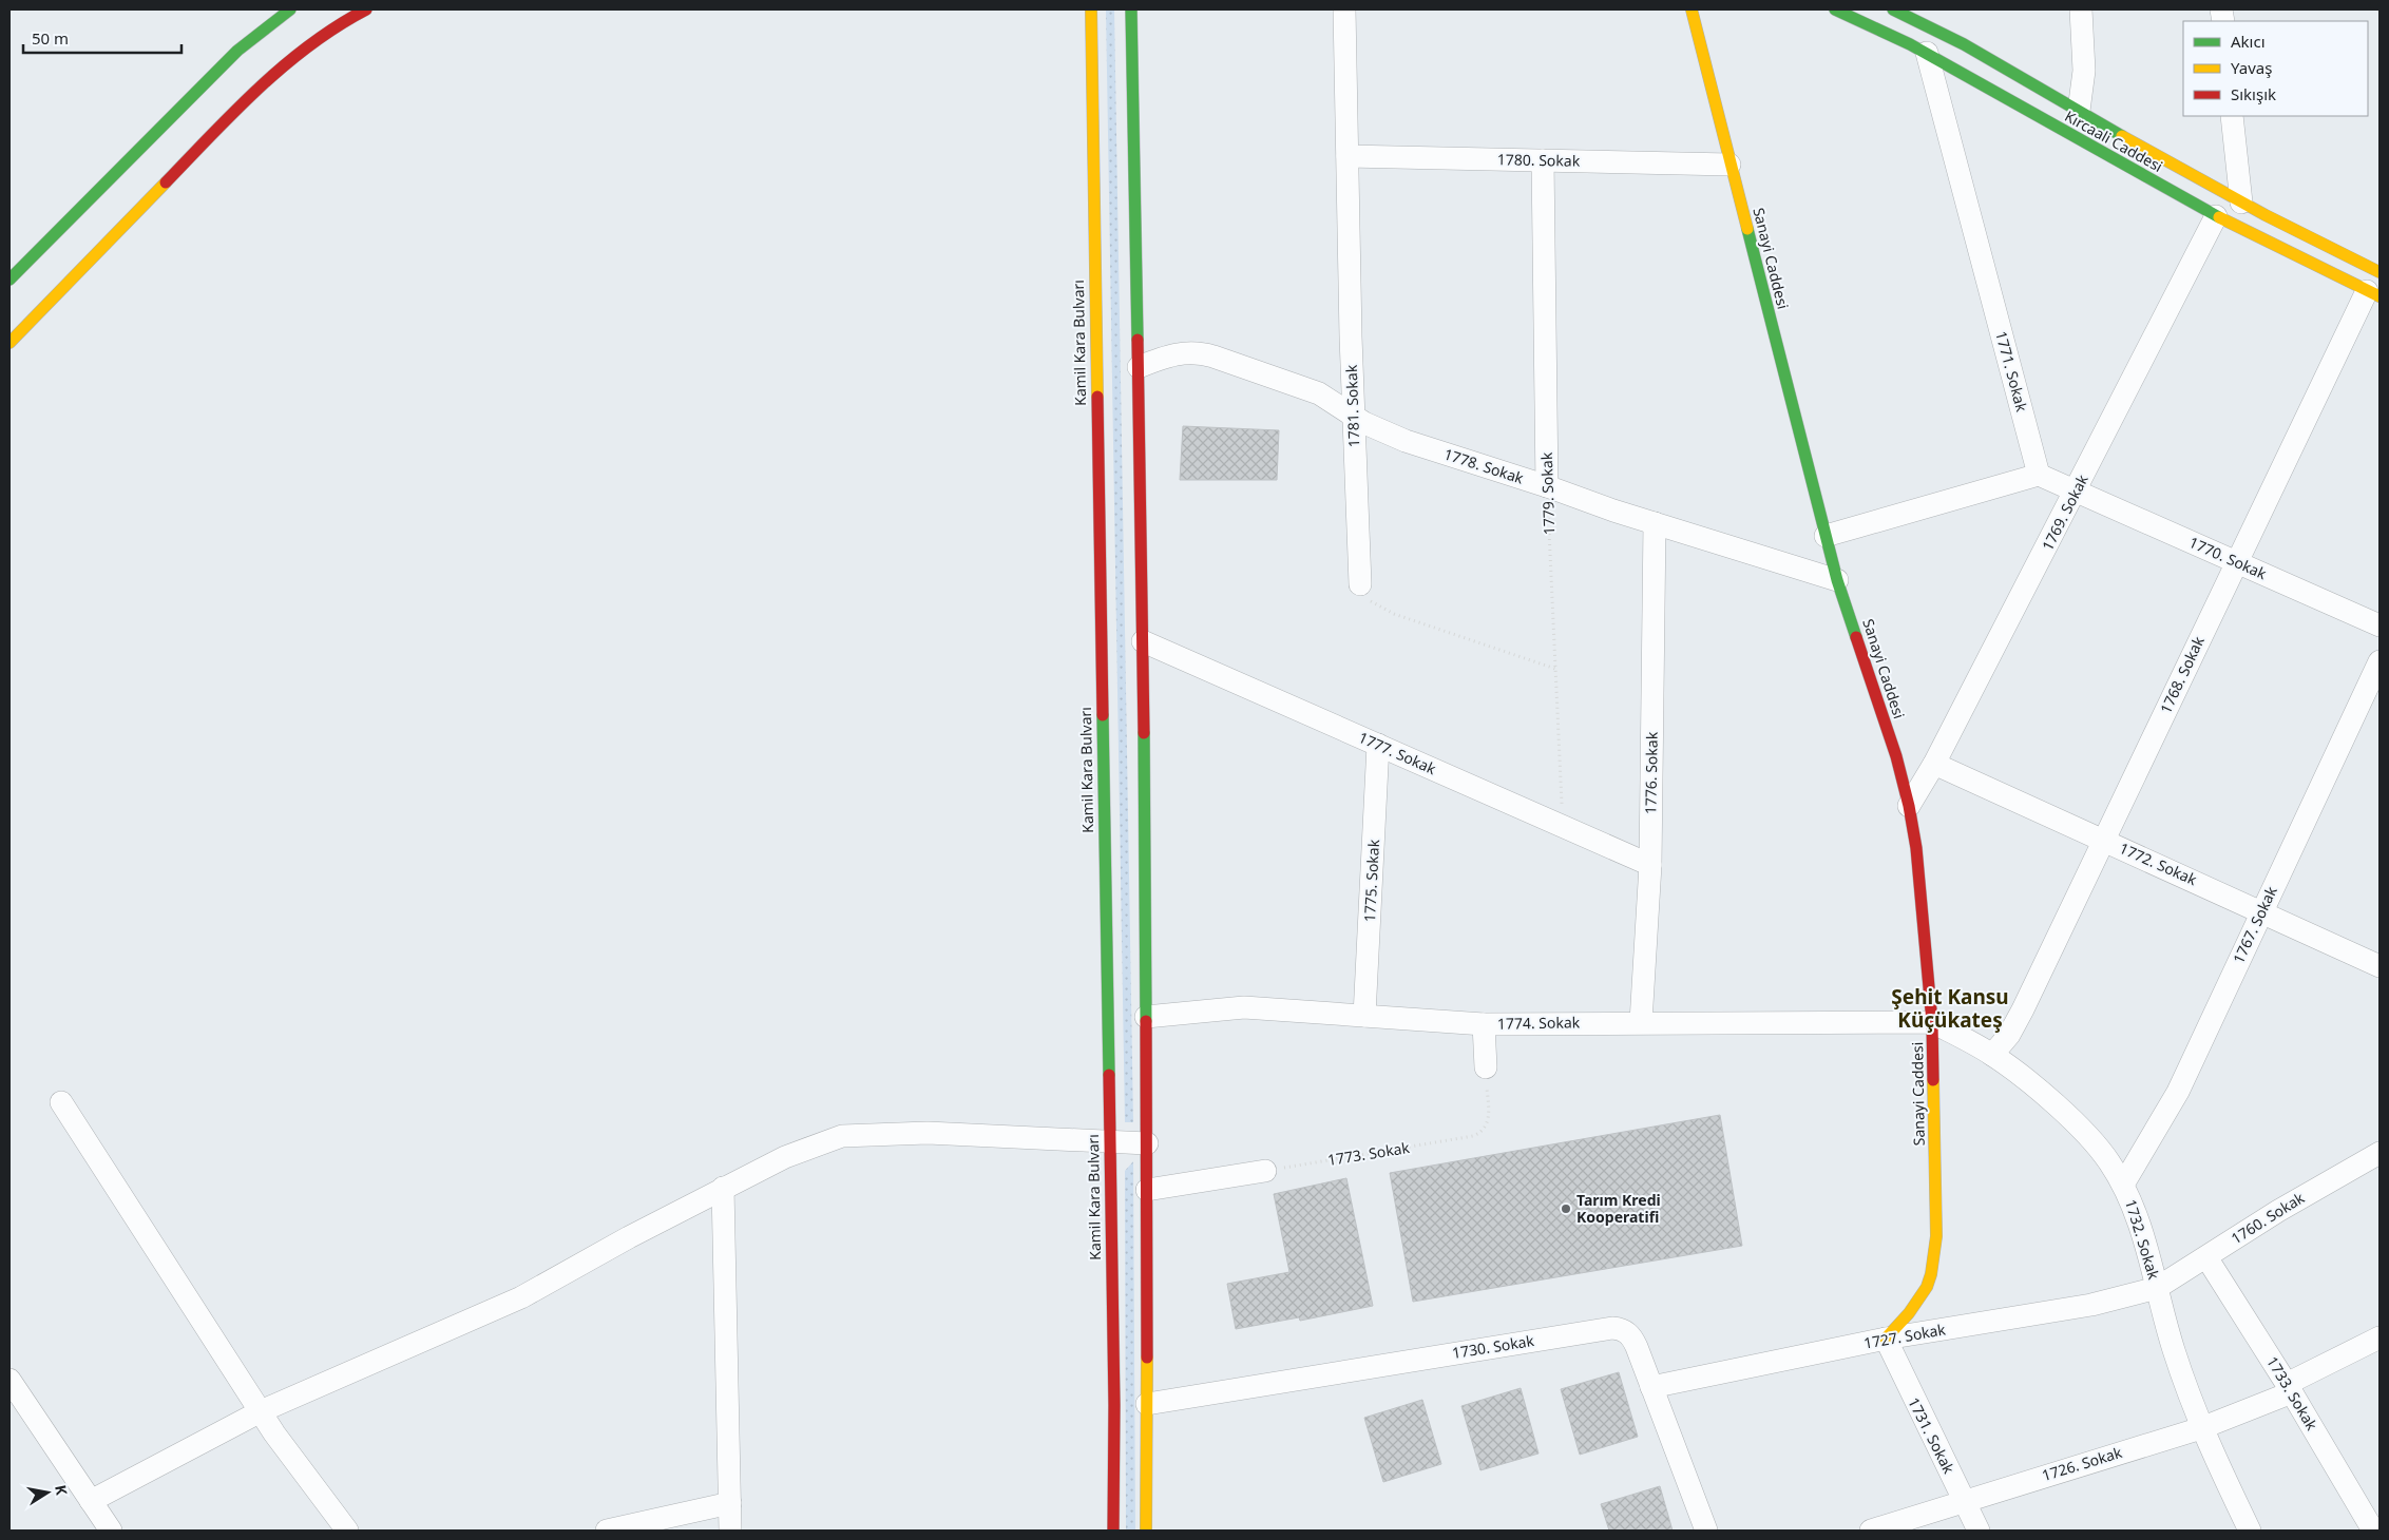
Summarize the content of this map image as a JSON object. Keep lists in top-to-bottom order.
{
  "streets": {
    "main road": ["Kırcaali Caddesi", "Sanayi Caddesi", "Kamil Kara Bulvarı"],
    "street": [
      "1780. Sokak",
      "1771. Sokak",
      "1781. Sokak",
      "1778. Sokak",
      "1779. Sokak",
      "1769. Sokak",
      "1770. Sokak",
      "1768. Sokak",
      "1777. Sokak",
      "1776. Sokak",
      "1772. Sokak",
      "1775. Sokak",
      "1767. Sokak",
      "1774. Sokak",
      "1760. Sokak",
      "1732. Sokak",
      "1727. Sokak",
      "1730. Sokak",
      "1733. Sokak",
      "1731. Sokak",
      "1726. Sokak"
    ],
    "path": ["1773. Sokak"]
  },
  "crossings": [
    ["Kırcaali Caddesi", "1771. Sokak"],
    ["Kırcaali Caddesi", "1769. Sokak"],
    ["Kırcaali Caddesi", "1768. Sokak"],
    ["1780. Sokak", "Sanayi Caddesi"],
    ["1780. Sokak", "1781. Sokak"],
    ["1780. Sokak", "1779. Sokak"],
    ["Sanayi Caddesi", "1778. Sokak"],
    ["Sanayi Caddesi", "1769. Sokak"],
    ["Sanayi Caddesi", "1774. Sokak"],
    ["Sanayi Caddesi", "1732. Sokak"],
    ["Sanayi Caddesi", "1727. Sokak"],
    ["Sanayi Caddesi", "1731. Sokak"],
    ["1771. Sokak", "1770. Sokak"],
    ["1781. Sokak", "1778. Sokak"],
    ["1778. Sokak", "1779. Sokak"],
    ["1778. Sokak", "1776. Sokak"],
    ["1779. Sokak", "1777. Sokak"],
    ["1769. Sokak", "1770. Sokak"],
    ["1769. Sokak", "1772. Sokak"],
    ["1770. Sokak", "1768. Sokak"],
    ["1768. Sokak", "1772. Sokak"],
    ["1768. Sokak", "1732. Sokak"],
    ["1777. Sokak", "1776. Sokak"],
    ["1777. Sokak", "1775. Sokak"],
    ["1776. Sokak", "1774. Sokak"],
    ["1772. Sokak", "1767. Sokak"],
    ["1775. Sokak", "1774. Sokak"],
    ["1767. Sokak", "1732. Sokak"],
    ["1774. Sokak", "1732. Sokak"],
    ["1760. Sokak", "1732. Sokak"],
    ["1760. Sokak", "1727. Sokak"],
    ["1760. Sokak", "1733. Sokak"],
    ["1732. Sokak", "1727. Sokak"],
    ["1732. Sokak", "1726. Sokak"],
    ["1727. Sokak", "1730. Sokak"],
    ["1727. Sokak", "1731. Sokak"],
    ["1733. Sokak", "1726. Sokak"],
    ["1731. Sokak", "1726. Sokak"]
  ],
  "districts": ["Şehit Kansu Küçükateş"],
  "places": ["Tarım Kredi Kooperatifi"],
  "legend": ["Akıcı", "Yavaş", "Sıkışık"],
  "scale_bar": "50 m",
  "north": "right"
}
